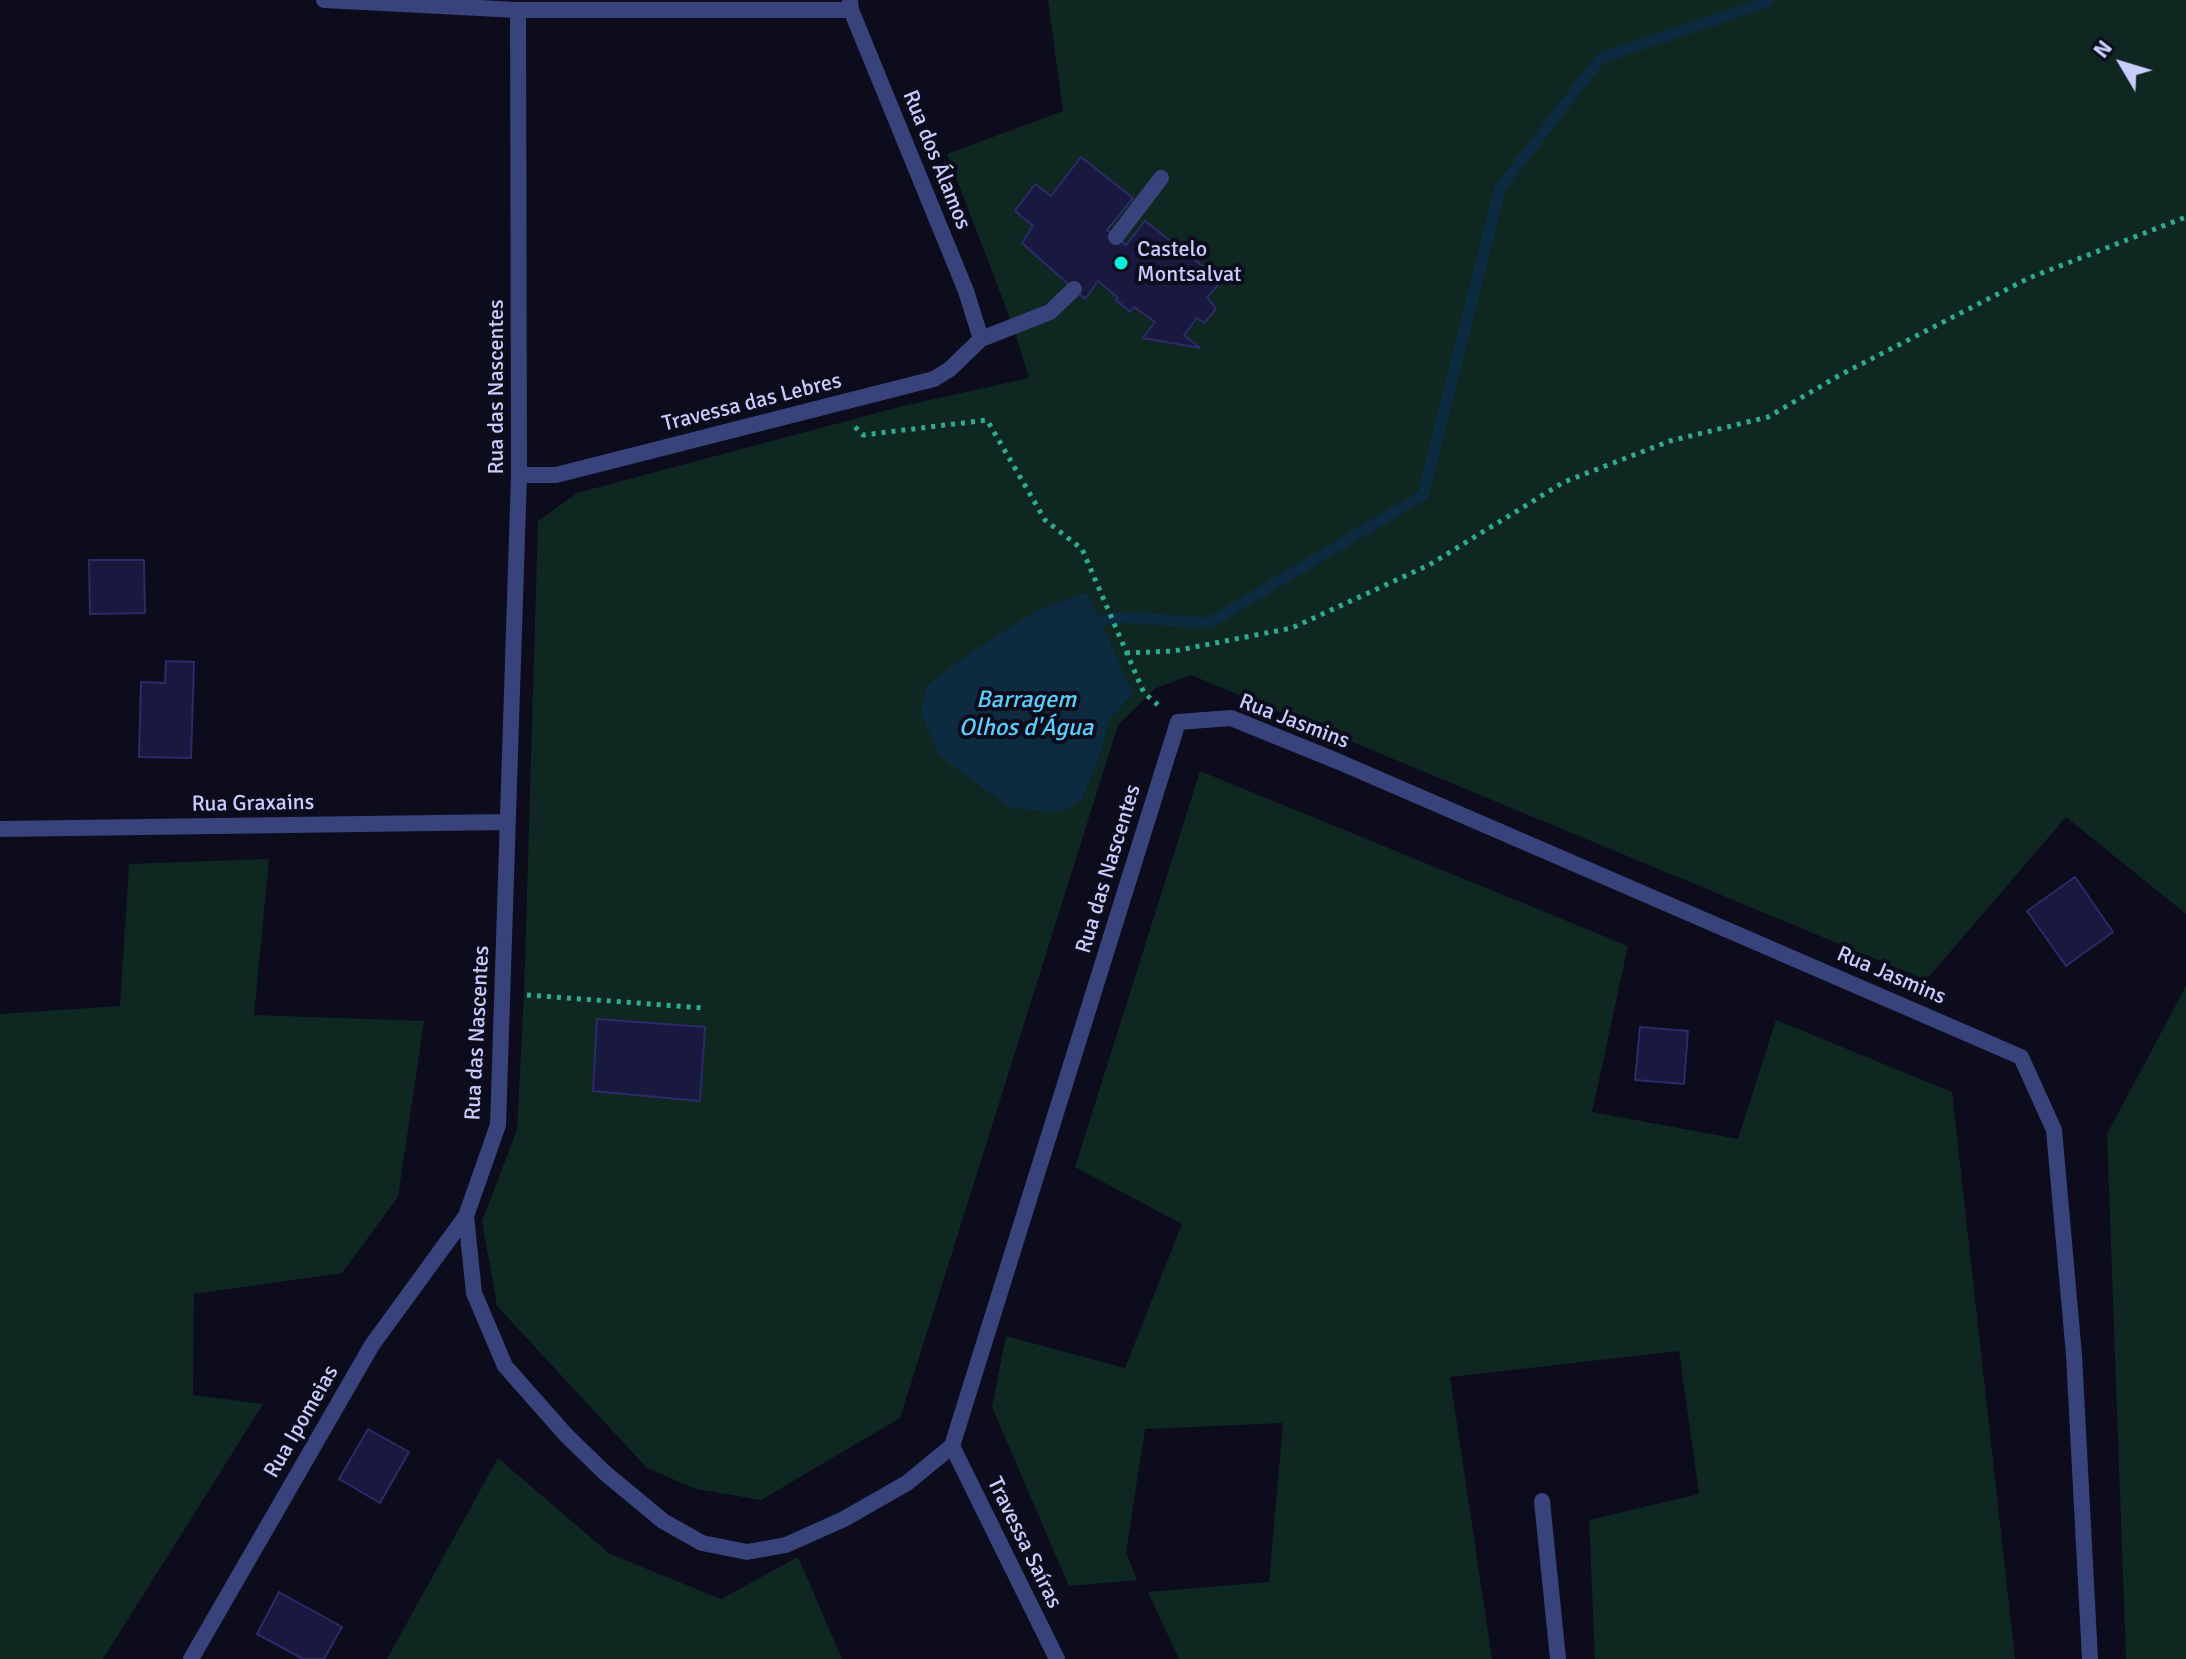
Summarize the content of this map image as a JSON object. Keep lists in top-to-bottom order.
{
  "streets": {
    "street": [
      "Rua dos Álamos",
      "Rua das Nascentes",
      "Travessa das Lebres",
      "Rua Jasmins",
      "Rua Graxains",
      "Rua Ipomeias",
      "Travessa Saíras"
    ]
  },
  "crossings": [
    ["Rua dos Álamos", "Travessa das Lebres"],
    ["Rua das Nascentes", "Travessa das Lebres"],
    ["Rua das Nascentes", "Rua Jasmins"],
    ["Rua das Nascentes", "Rua Graxains"],
    ["Rua das Nascentes", "Rua Ipomeias"],
    ["Rua das Nascentes", "Travessa Saíras"]
  ],
  "water": ["Barragem Olhos d'Água"],
  "places": ["Castelo Montsalvat"],
  "north": "top left"
}
